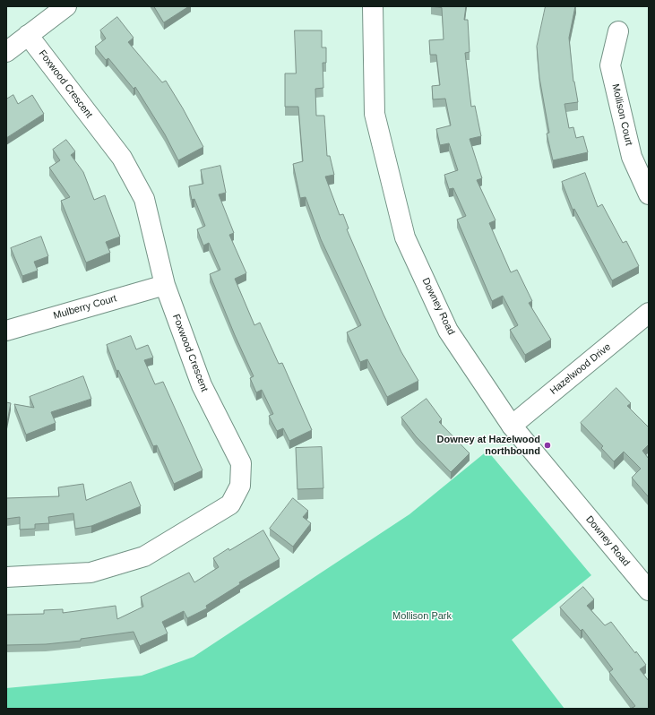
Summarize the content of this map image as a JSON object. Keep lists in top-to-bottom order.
{
  "streets": {
    "street": [
      "Foxwood Crescent",
      "Mollison Court",
      "Downey Road",
      "Mulberry Court",
      "Hazelwood Drive"
    ]
  },
  "crossings": [
    ["Foxwood Crescent", "Mulberry Court"],
    ["Downey Road", "Hazelwood Drive"]
  ],
  "parks": ["Mollison Park"],
  "places": ["Downey at Hazelwood northbound"]
}
